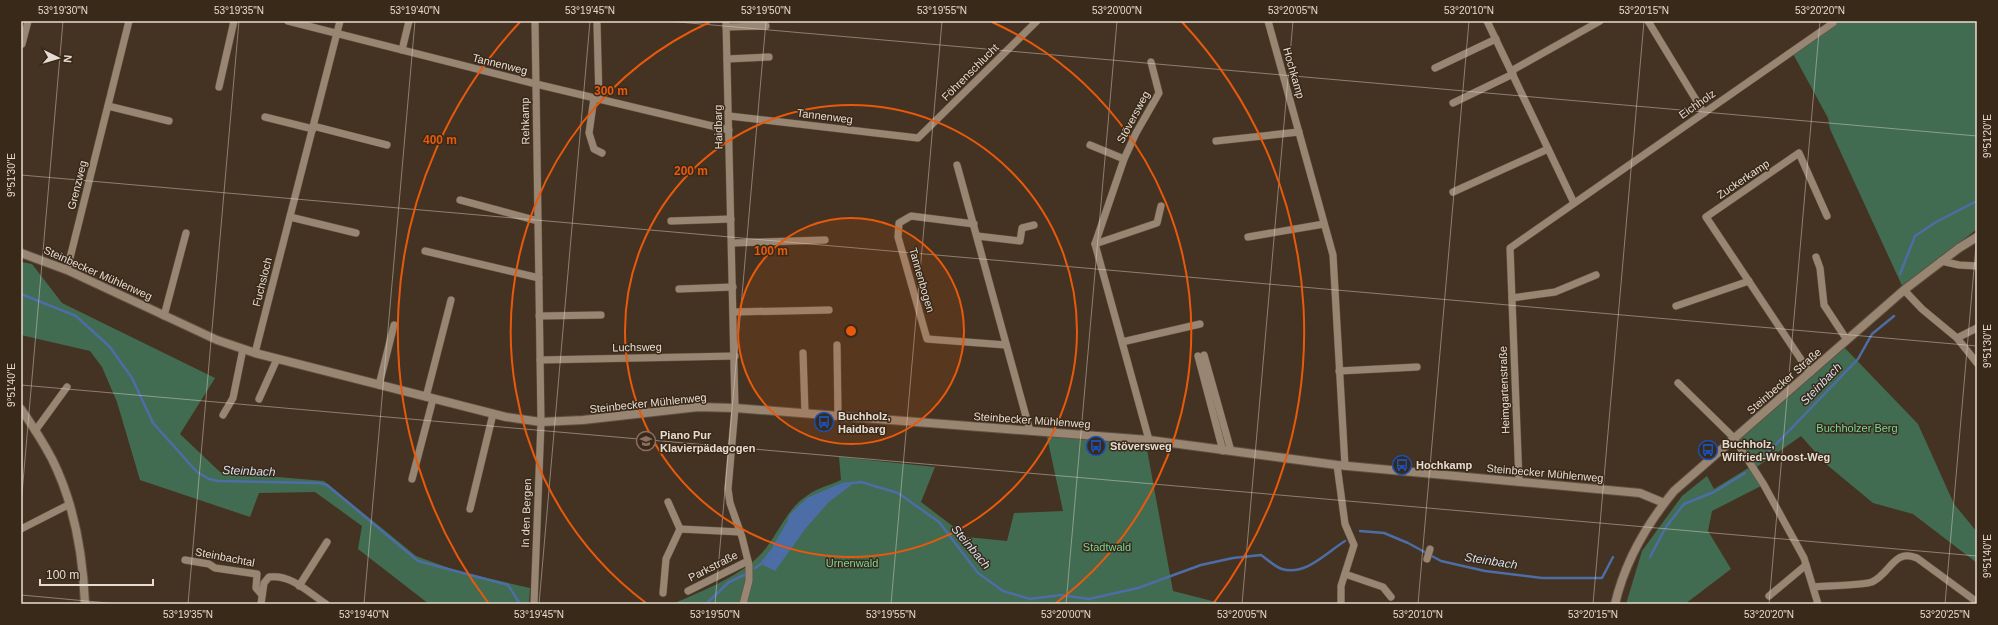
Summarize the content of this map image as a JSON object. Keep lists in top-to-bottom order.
{
  "streets": {
    "street": [
      "Tannenweg",
      "Föhrenschlucht",
      "Hochkamp",
      "Eichholz",
      "Stöversweg",
      "Rehkamp",
      "Haidbarg",
      "Zuckerkamp",
      "Grenzweg",
      "Steinbecker Mühlenweg",
      "Tannenbogen",
      "Fuchsloch",
      "Luchsweg",
      "Steinbecker Straße",
      "Heimgartenstraße",
      "In den Bergen",
      "Steinbachtal",
      "Parkstraße"
    ]
  },
  "crossings": [
    ["Tannenweg", "Föhrenschlucht"],
    ["Tannenweg", "Rehkamp"],
    ["Tannenweg", "Haidbarg"],
    ["Tannenweg", "Fuchsloch"],
    ["Hochkamp", "Steinbecker Mühlenweg"],
    ["Eichholz", "Heimgartenstraße"],
    ["Rehkamp", "Steinbecker Mühlenweg"],
    ["Rehkamp", "Luchsweg"],
    ["Rehkamp", "In den Bergen"],
    ["Haidbarg", "Steinbecker Mühlenweg"],
    ["Haidbarg", "Luchsweg"],
    ["Haidbarg", "Parkstraße"],
    ["Zuckerkamp", "Steinbecker Straße"],
    ["Grenzweg", "Steinbecker Mühlenweg"],
    ["Steinbecker Mühlenweg", "Fuchsloch"],
    ["Steinbecker Mühlenweg", "Steinbecker Straße"],
    ["Steinbecker Mühlenweg", "Heimgartenstraße"],
    ["Steinbecker Mühlenweg", "In den Bergen"],
    ["Steinbecker Mühlenweg", "Parkstraße"]
  ],
  "water": ["Steinbach"],
  "parks": ["Buchholzer Berg", "Stadtwald", "Urnenwald"],
  "places": {
    "bus stop": [
      "Buchholz, Haidbarg",
      "Stöversweg",
      "Buchholz, Wilfried-Wroost-Weg",
      "Hochkamp"
    ],
    "school or university": ["Piano Pur Klavierpädagogen"]
  },
  "scale_bar": "100 m",
  "north": "right",
  "coordinates": [
    "53°19'30\"N",
    "53°19'35\"N",
    "53°19'40\"N",
    "53°19'45\"N",
    "53°19'50\"N",
    "53°19'55\"N",
    "53°20'00\"N",
    "53°20'05\"N",
    "53°20'10\"N",
    "53°20'15\"N",
    "53°20'20\"N",
    "9°51'20\"E",
    "9°51'30\"E",
    "9°51'40\"E",
    "53°20'25\"N"
  ],
  "rings": [
    "300 m",
    "400 m",
    "200 m",
    "100 m"
  ]
}
